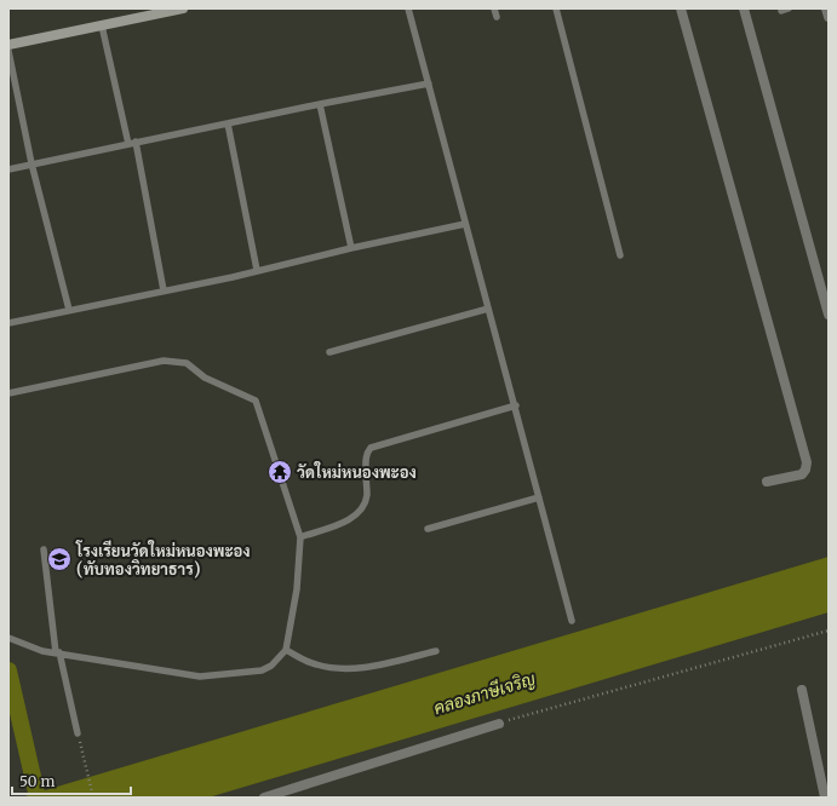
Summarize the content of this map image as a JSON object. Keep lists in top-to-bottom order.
{
  "water": ["คลองภาษีเจริญ"],
  "places": {
    "temple": ["วัดใหม่หนองพะอง"],
    "school or university": ["โรงเรียนวัดใหม่หนองพะอง (ทับทองวิทยาธาร)"]
  },
  "scale_bar": "50 m"
}
